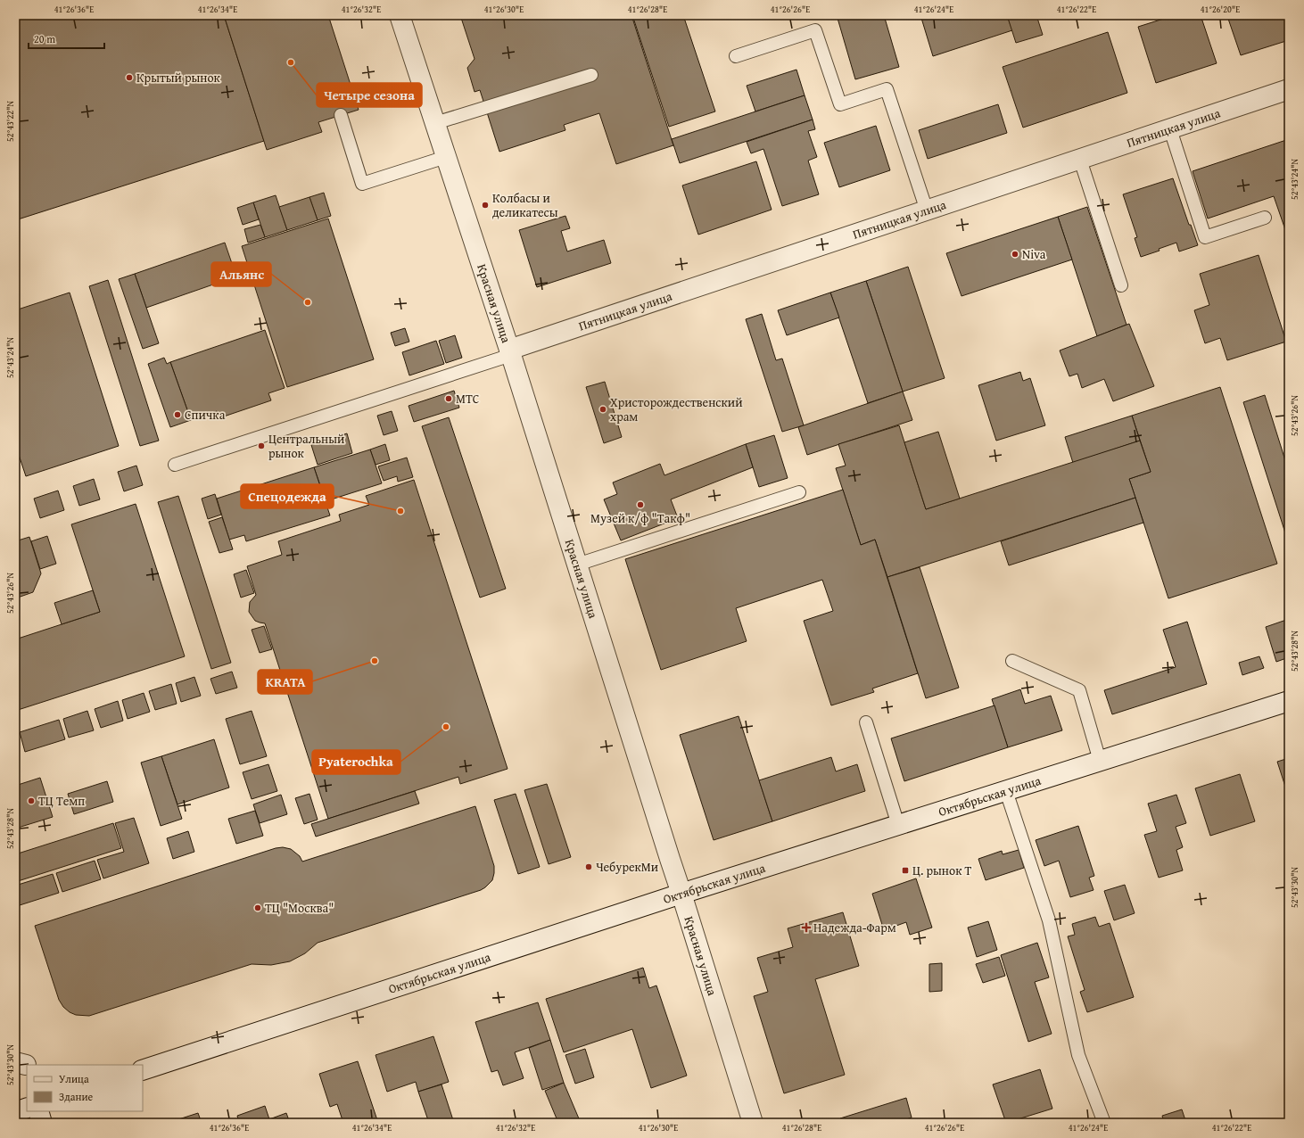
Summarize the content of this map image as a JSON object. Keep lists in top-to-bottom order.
{
  "streets": {
    "street": ["Пятницкая улица", "Красная улица", "Октябрьская улица"]
  },
  "crossings": [
    ["Пятницкая улица", "Красная улица"],
    ["Красная улица", "Октябрьская улица"]
  ],
  "places": {
    "other": [
      "Четыре сезона",
      "Крытый рынок",
      "Колбасы и деликатесы",
      "Niva",
      "Альянс",
      "МТС",
      "Христорождественский храм",
      "Спичка",
      "Центральный рынок",
      "Музей к/ф \"Такф\"",
      "Спецодежда",
      "KRATA",
      "Pyaterochka",
      "ТЦ Темп",
      "ЧебурекМи",
      "ТЦ \"Москва\""
    ],
    "transit": ["Ц. рынок Т"],
    "health": ["Надежда-Фарм"]
  },
  "legend": ["Улица", "Здание"],
  "scale_bar": "20 m",
  "coordinates": [
    "41°26'36\"E",
    "41°26'34\"E",
    "41°26'32\"E",
    "41°26'30\"E",
    "41°26'28\"E",
    "41°26'26\"E",
    "41°26'24\"E",
    "41°26'22\"E",
    "41°26'20\"E",
    "52°43'22\"N",
    "52°43'24\"N",
    "52°43'26\"N",
    "52°43'28\"N",
    "52°43'30\"N"
  ]
}
